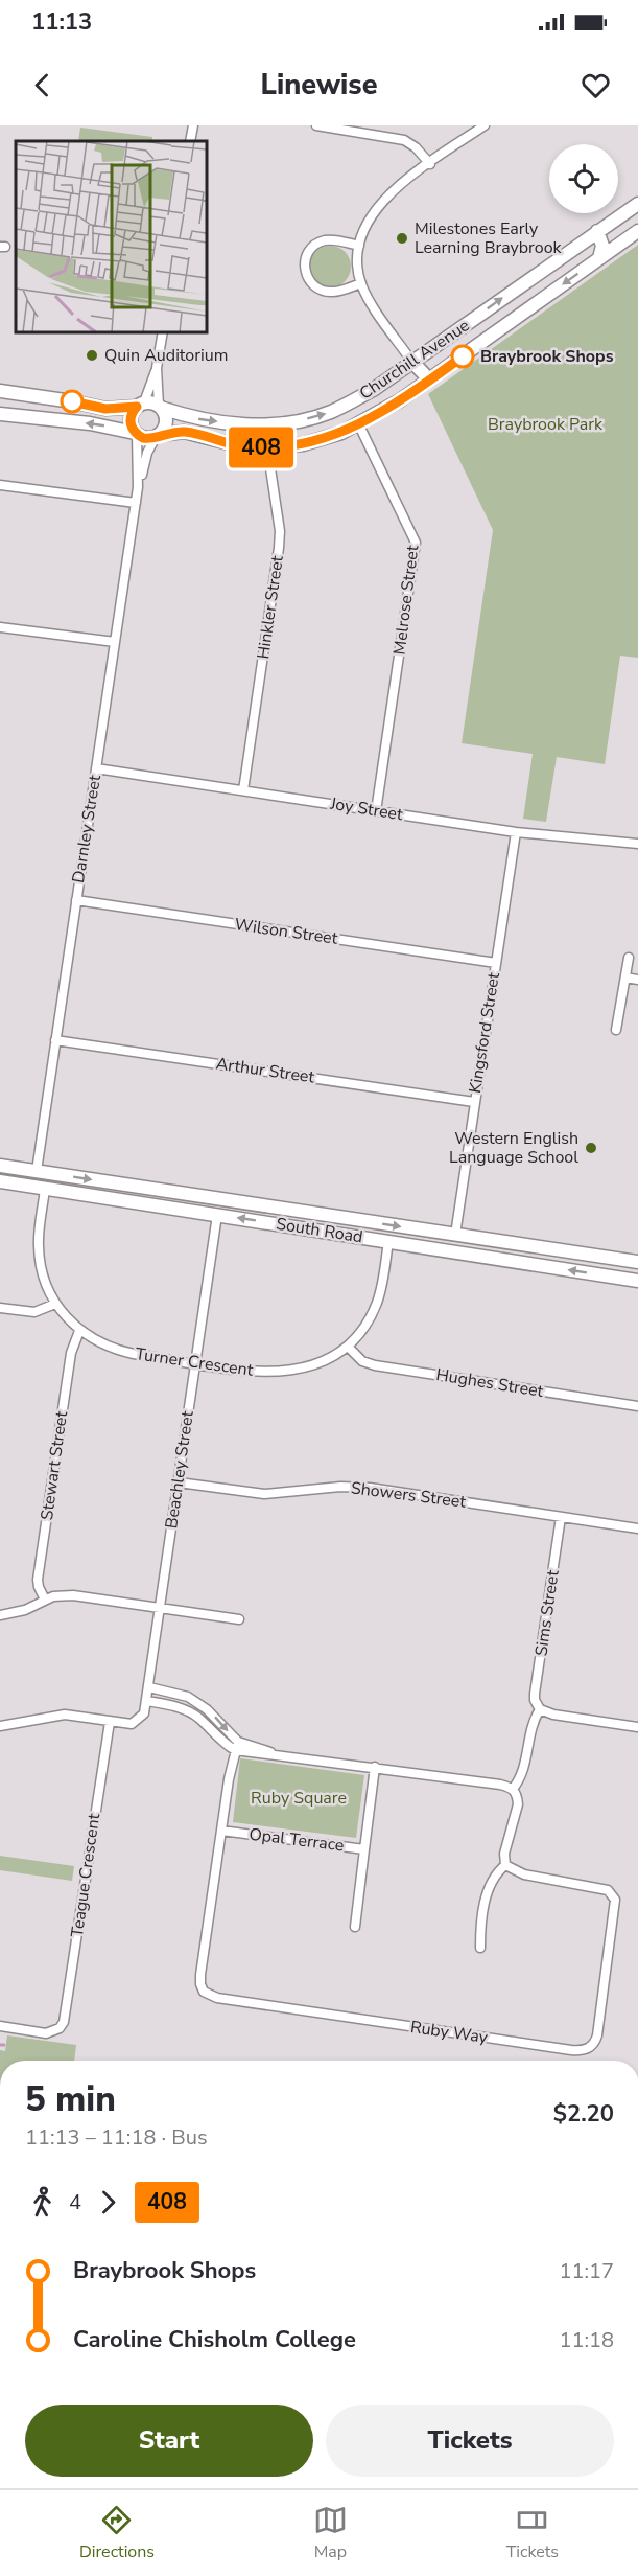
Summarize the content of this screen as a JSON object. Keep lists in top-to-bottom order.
{
  "streets": {
    "main road": [
      "Churchill Avenue",
      "Melrose Street",
      "Hinkler Street",
      "South Road"
    ],
    "street": [
      "Joy Street",
      "Darnley Street",
      "Wilson Street",
      "Kingsford Street",
      "Arthur Street",
      "Turner Crescent",
      "Hughes Street",
      "Stewart Street",
      "Beachley Street",
      "Showers Street",
      "Sims Street",
      "Opal Terrace",
      "Teague Crescent",
      "Ruby Way"
    ]
  },
  "crossings": [
    ["Churchill Avenue", "Melrose Street"],
    ["Churchill Avenue", "Hinkler Street"],
    ["Churchill Avenue", "Darnley Street"],
    ["Melrose Street", "Joy Street"],
    ["Hinkler Street", "Joy Street"],
    ["Joy Street", "Darnley Street"],
    ["Joy Street", "Kingsford Street"],
    ["Darnley Street", "Wilson Street"],
    ["Darnley Street", "Arthur Street"],
    ["Darnley Street", "South Road"],
    ["Wilson Street", "Kingsford Street"],
    ["Kingsford Street", "Arthur Street"],
    ["Kingsford Street", "South Road"],
    ["South Road", "Turner Crescent"],
    ["South Road", "Beachley Street"],
    ["Turner Crescent", "Hughes Street"],
    ["Turner Crescent", "Stewart Street"],
    ["Turner Crescent", "Beachley Street"],
    ["Beachley Street", "Showers Street"],
    ["Beachley Street", "Teague Crescent"],
    ["Showers Street", "Sims Street"],
    ["Opal Terrace", "Ruby Way"]
  ],
  "parks": ["Braybrook Park", "Ruby Square"],
  "places": [
    "Milestones Early Learning Braybrook",
    "Quin Auditorium",
    "Braybrook Shops",
    "Western English Language School"
  ],
  "lines": ["bus line 408"],
  "page": {
    "status": "11:13",
    "header": "Linewise",
    "on_map": "408",
    "heading": ["5 min", "11:13 – 11:18 · Bus", "$2.20"],
    "legs": ["4", "408"],
    "list": [
      {
        "name": "Braybrook Shops",
        "value": "11:17"
      },
      {
        "name": "Caroline Chisholm College",
        "value": "11:18"
      }
    ],
    "buttons": ["Start", "Tickets"],
    "tabs": ["Directions", "Map", "Tickets"]
  }
}
